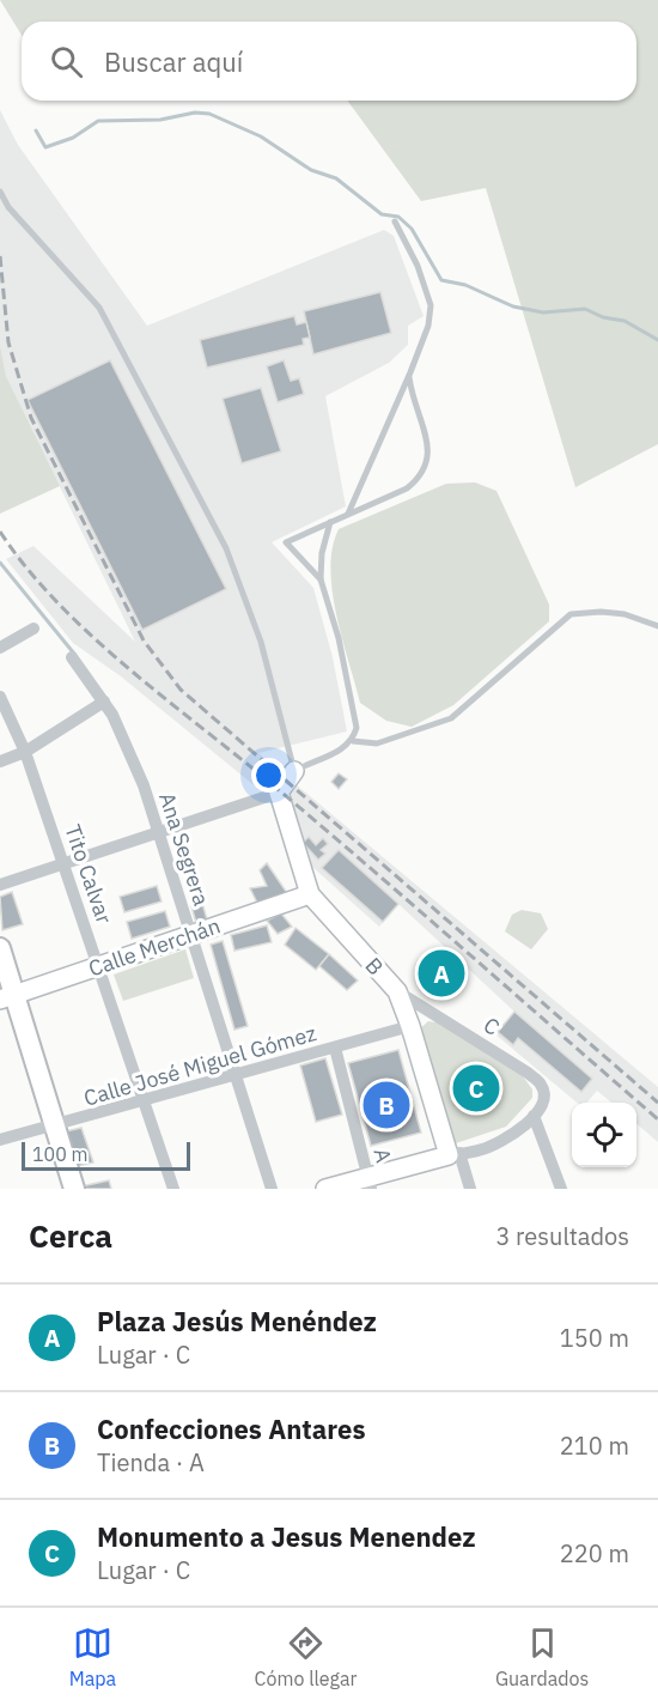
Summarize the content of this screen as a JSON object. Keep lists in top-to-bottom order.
{
  "streets": {
    "street": [
      "Ana Segrera",
      "Tito Calvar",
      "Calle Merchán",
      "B",
      "C",
      "Calle José Miguel Gómez",
      "A"
    ]
  },
  "crossings": [
    ["Ana Segrera", "Calle Merchán"],
    ["Ana Segrera", "Calle José Miguel Gómez"],
    ["Tito Calvar", "Calle Merchán"],
    ["Tito Calvar", "Calle José Miguel Gómez"],
    ["Calle Merchán", "B"],
    ["B", "C"],
    ["B", "Calle José Miguel Gómez"],
    ["Calle José Miguel Gómez", "A"]
  ],
  "scale_bar": "100 m",
  "page": {
    "search": "Buscar aquí",
    "pins": ["A", "C", "B"],
    "scale": "100 m",
    "heading": ["Cerca", "3 resultados"],
    "list": [
      {
        "mark": "A",
        "name": "Plaza Jesús Menéndez",
        "note": "Lugar · C",
        "value": "150 m"
      },
      {
        "mark": "B",
        "name": "Confecciones Antares",
        "note": "Tienda · A",
        "value": "210 m"
      },
      {
        "mark": "C",
        "name": "Monumento a Jesus Menendez",
        "note": "Lugar · C",
        "value": "220 m"
      }
    ],
    "nav": ["Mapa", "Cómo llegar", "Guardados"]
  }
}
